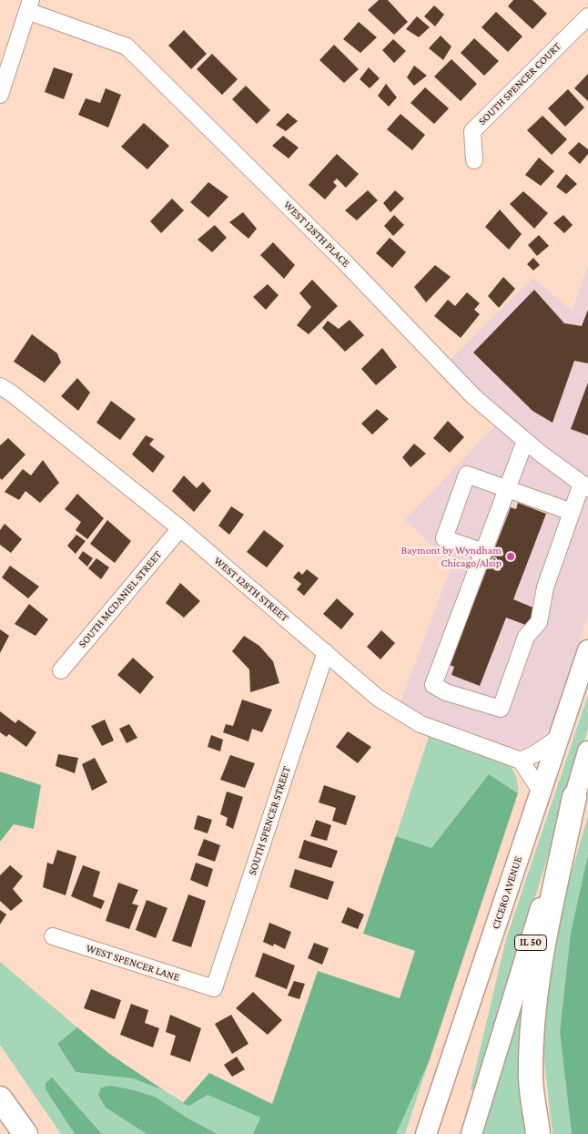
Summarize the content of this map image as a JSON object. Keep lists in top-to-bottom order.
{
  "streets": {
    "main road": ["CICERO AVENUE", "IL 50"],
    "street": [
      "SOUTH SPENCER COURT",
      "WEST 128TH PLACE",
      "WEST 128TH STREET",
      "SOUTH MCDANIEL STREET",
      "SOUTH SPENCER STREET",
      "WEST SPENCER LANE"
    ]
  },
  "crossings": [
    ["WEST 128TH STREET", "SOUTH MCDANIEL STREET"],
    ["WEST 128TH STREET", "SOUTH SPENCER STREET"],
    ["SOUTH SPENCER STREET", "WEST SPENCER LANE"]
  ],
  "places": ["Baymont by Wyndham Chicago/Alsip"]
}
